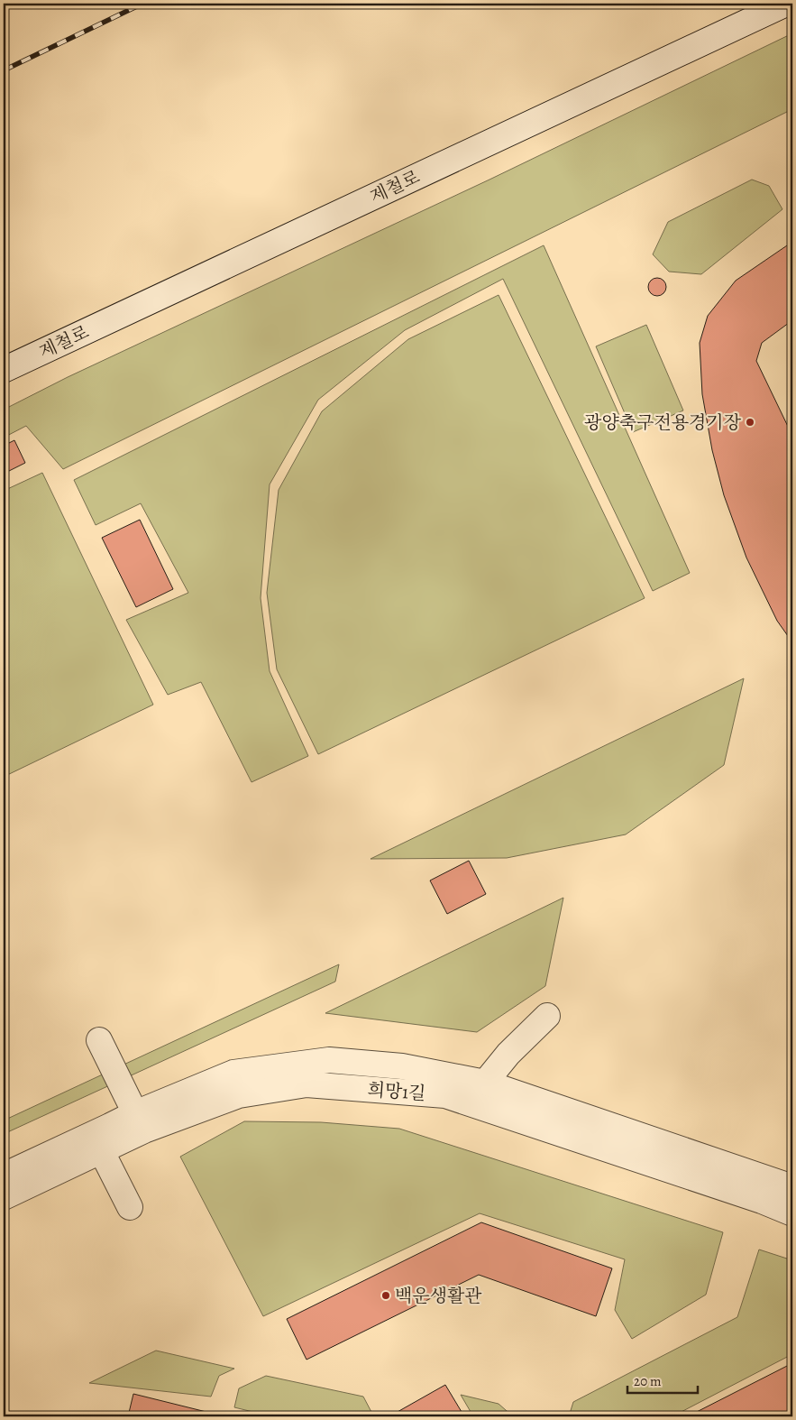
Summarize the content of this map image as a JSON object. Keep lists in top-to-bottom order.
{
  "streets": {
    "street": ["제철로", "희망1길"]
  },
  "places": ["광양축구전용경기장", "백운생활관"],
  "scale_bar": "20 m"
}
